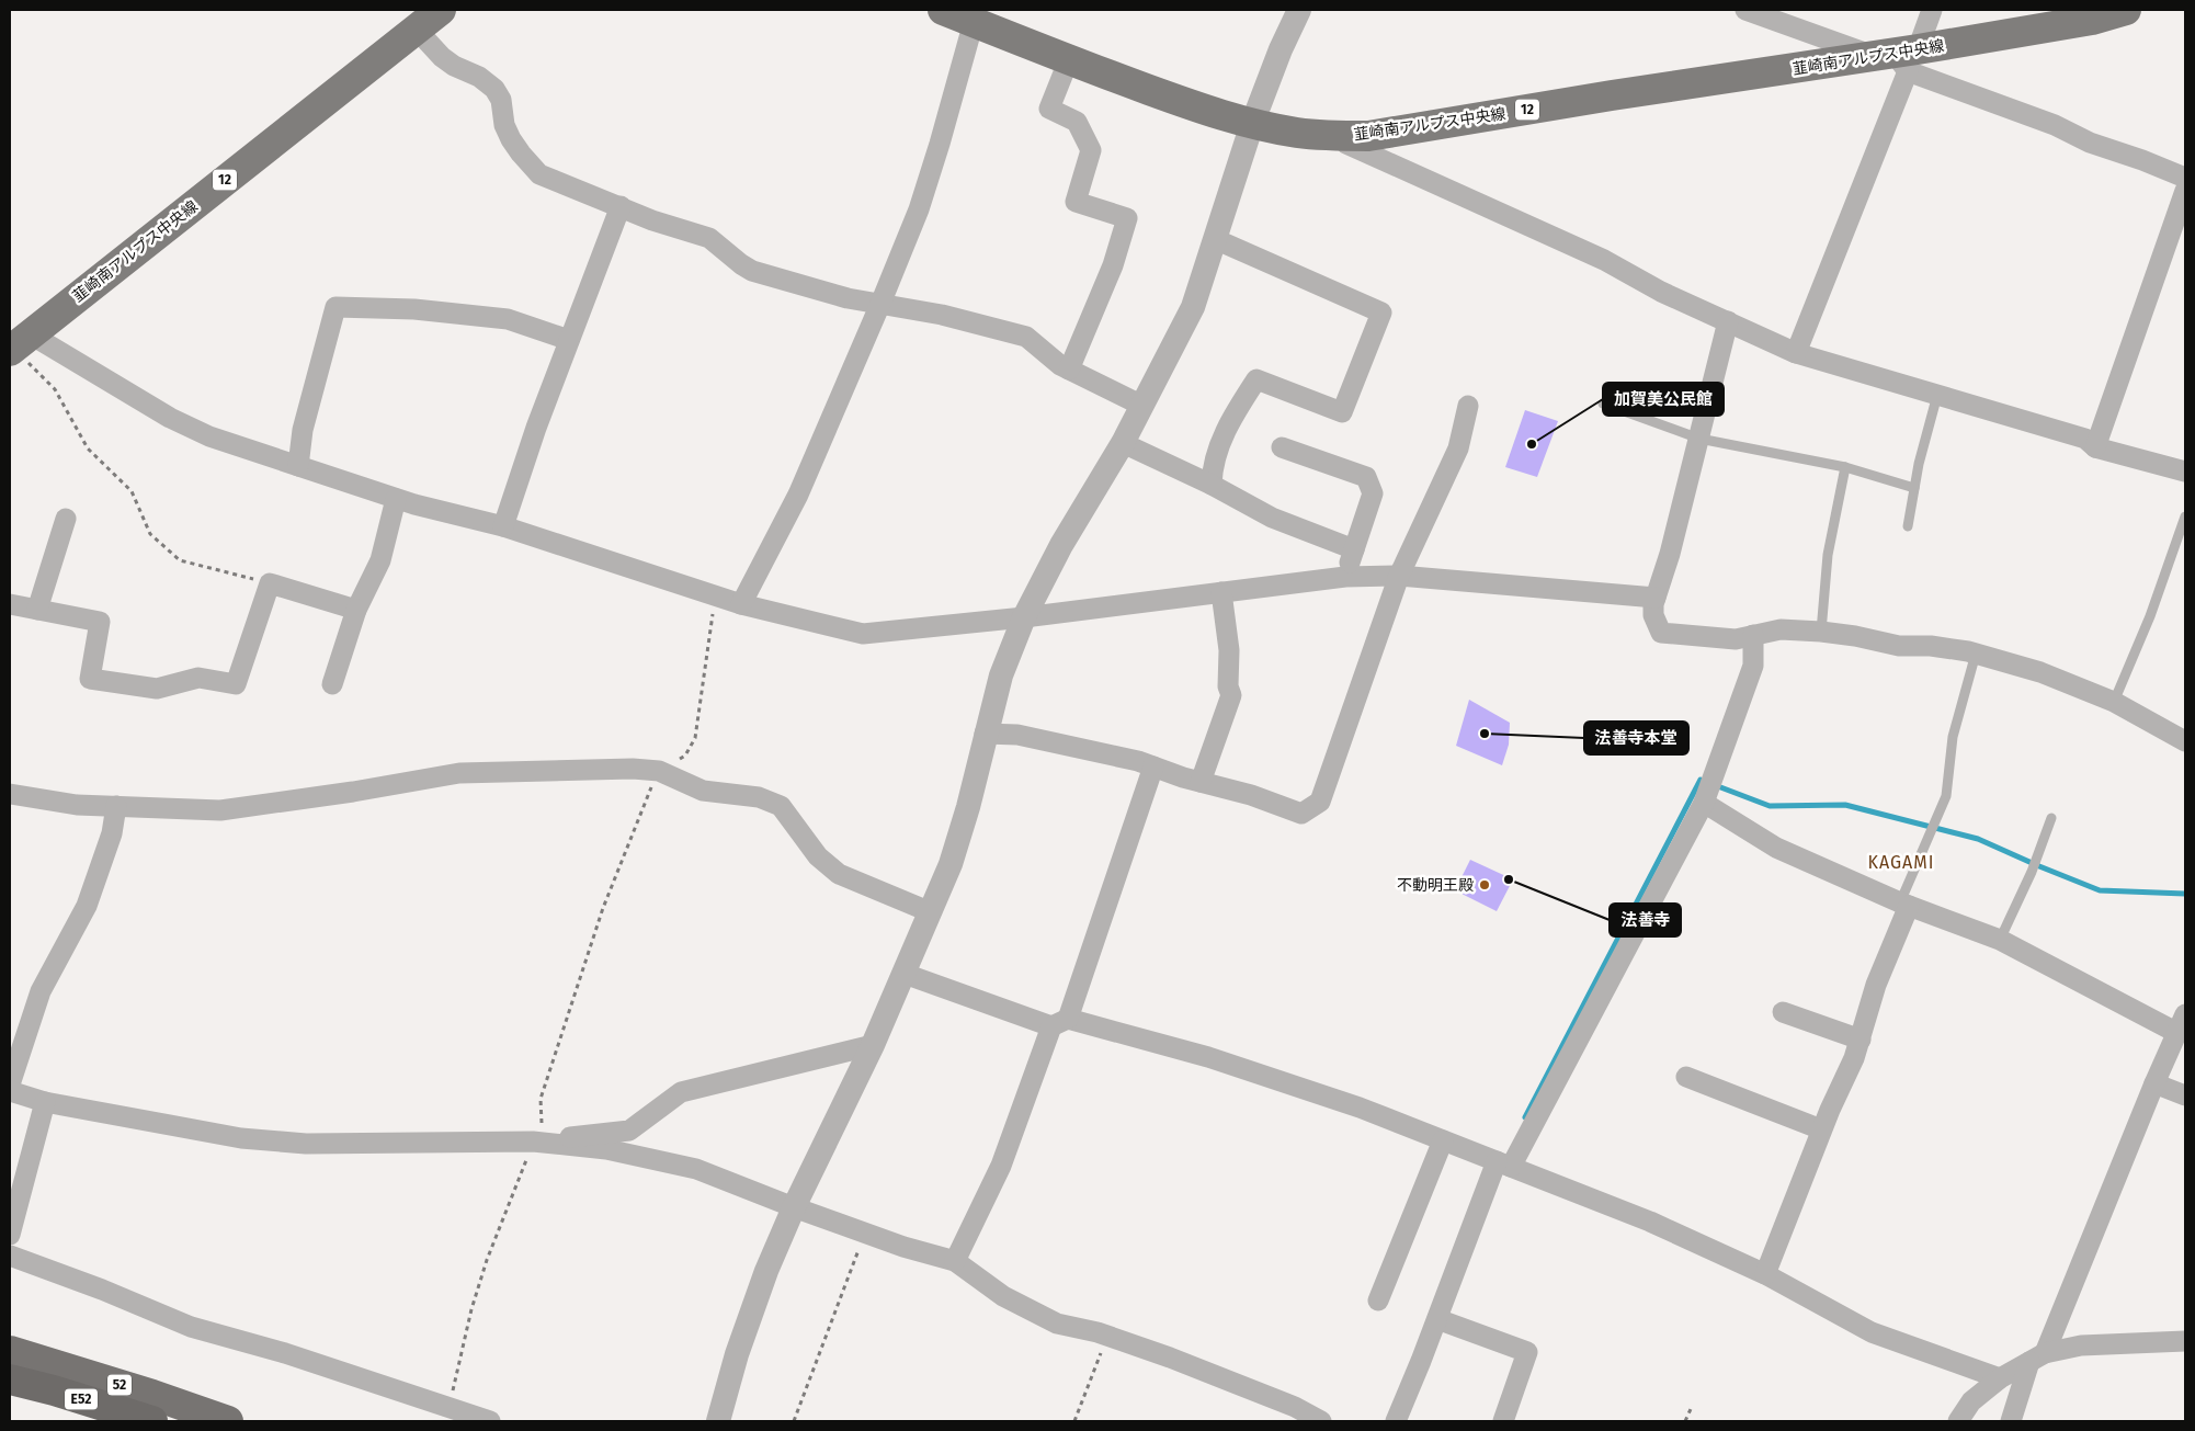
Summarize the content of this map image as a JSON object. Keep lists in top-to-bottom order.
{
  "streets": {
    "highway": ["52", "E52"],
    "main road": ["韮崎南アルプス中央線", "12"]
  },
  "districts": ["KAGAMI"],
  "places": [
    "加賀美公民館",
    "法善寺本堂",
    "法善寺",
    "不動明王殿"
  ]
}
